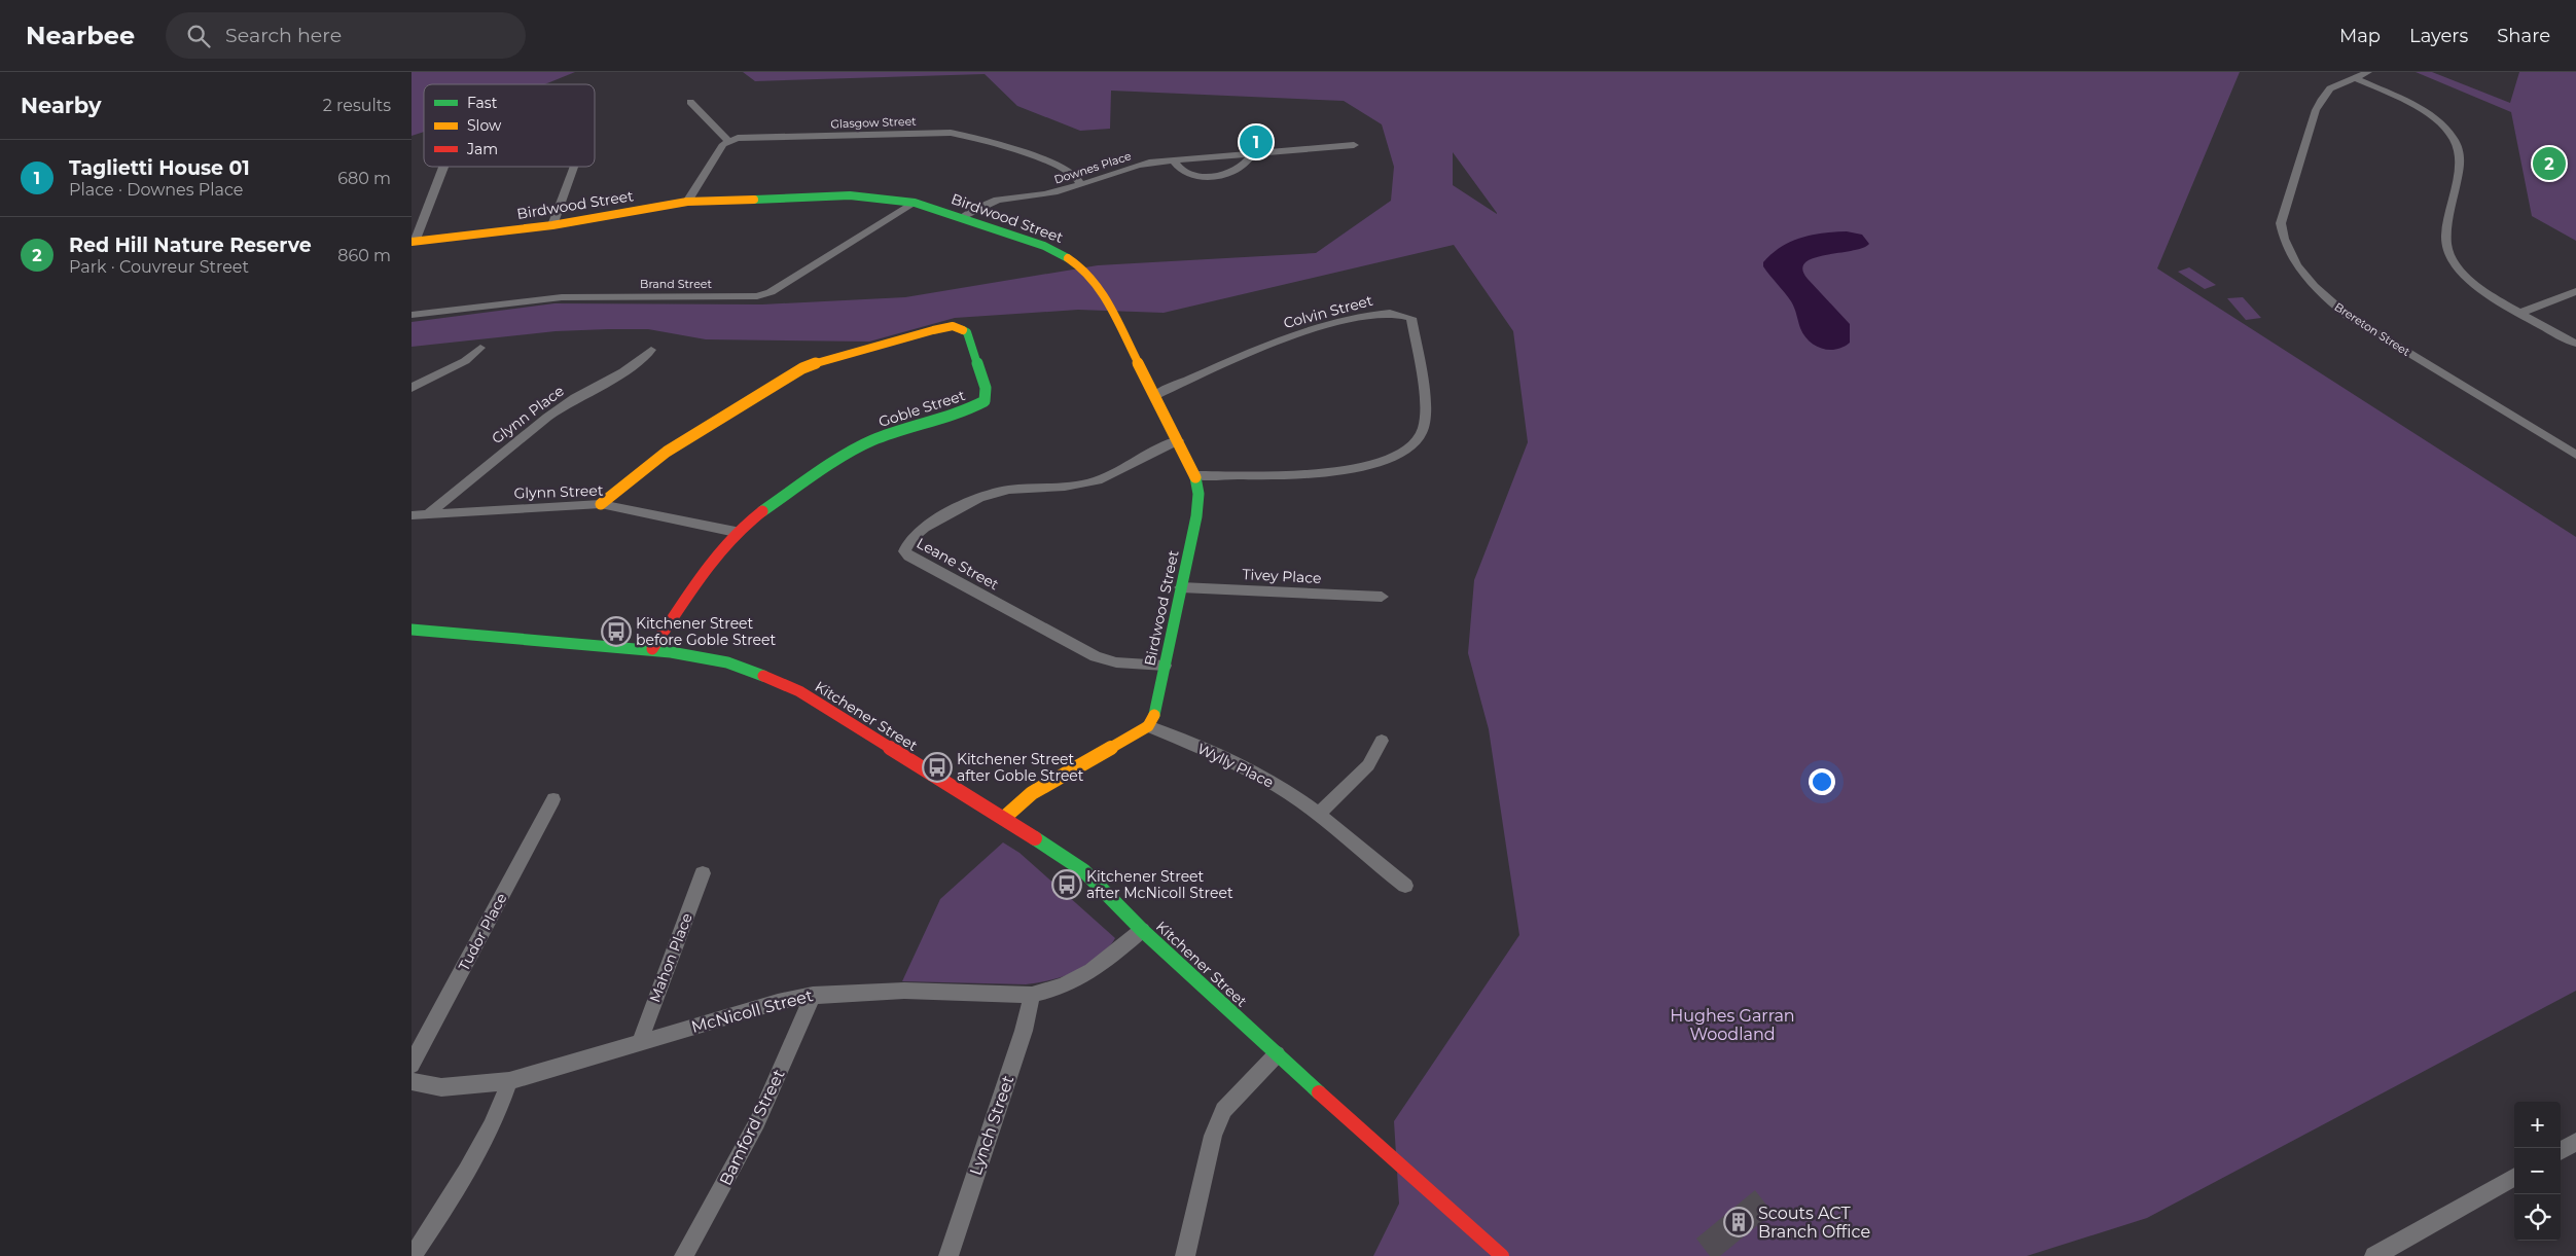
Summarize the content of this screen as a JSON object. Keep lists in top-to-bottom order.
{
  "streets": {
    "street": [
      "Glasgow Street",
      "Downes Place",
      "Birdwood Street",
      "Brand Street",
      "Colvin Street",
      "Brereton Street",
      "Goble Street",
      "Glynn Place",
      "Glynn Street",
      "Leane Street",
      "Tivey Place",
      "Kitchener Street",
      "Wylly Place",
      "Tudor Place",
      "Mahon Place",
      "McNicoll Street",
      "Lynch Street",
      "Bamford Street"
    ]
  },
  "crossings": [
    ["Glasgow Street", "Downes Place"],
    ["Downes Place", "Birdwood Street"],
    ["Birdwood Street", "Brand Street"],
    ["Birdwood Street", "Colvin Street"],
    ["Birdwood Street", "Leane Street"],
    ["Birdwood Street", "Tivey Place"],
    ["Birdwood Street", "Wylly Place"],
    ["Goble Street", "Glynn Street"],
    ["Goble Street", "Kitchener Street"],
    ["Glynn Place", "Glynn Street"],
    ["Kitchener Street", "McNicoll Street"],
    ["Mahon Place", "McNicoll Street"],
    ["McNicoll Street", "Lynch Street"],
    ["McNicoll Street", "Bamford Street"]
  ],
  "parks": ["Hughes Garran Woodland"],
  "places": {
    "bus stop": ["Kitchener Street before Goble Street", "Kitchener Street after Goble Street", "Kitchener Street after McNicoll Street"],
    "building": ["Scouts ACT Branch Office"]
  },
  "legend": ["Fast", "Slow", "Jam"],
  "page": {
    "header": "Nearbee",
    "search": "Search here",
    "nav": ["Map", "Layers", "Share"],
    "heading": ["Nearby", "2 results"],
    "pins": ["1", "2"],
    "list": [
      {
        "mark": "1",
        "name": "Taglietti House 01",
        "note": "Place · Downes Place",
        "value": "680 m"
      },
      {
        "mark": "2",
        "name": "Red Hill Nature Reserve",
        "note": "Park · Couvreur Street",
        "value": "860 m"
      }
    ],
    "map_buttons": ["+", "−"]
  }
}
